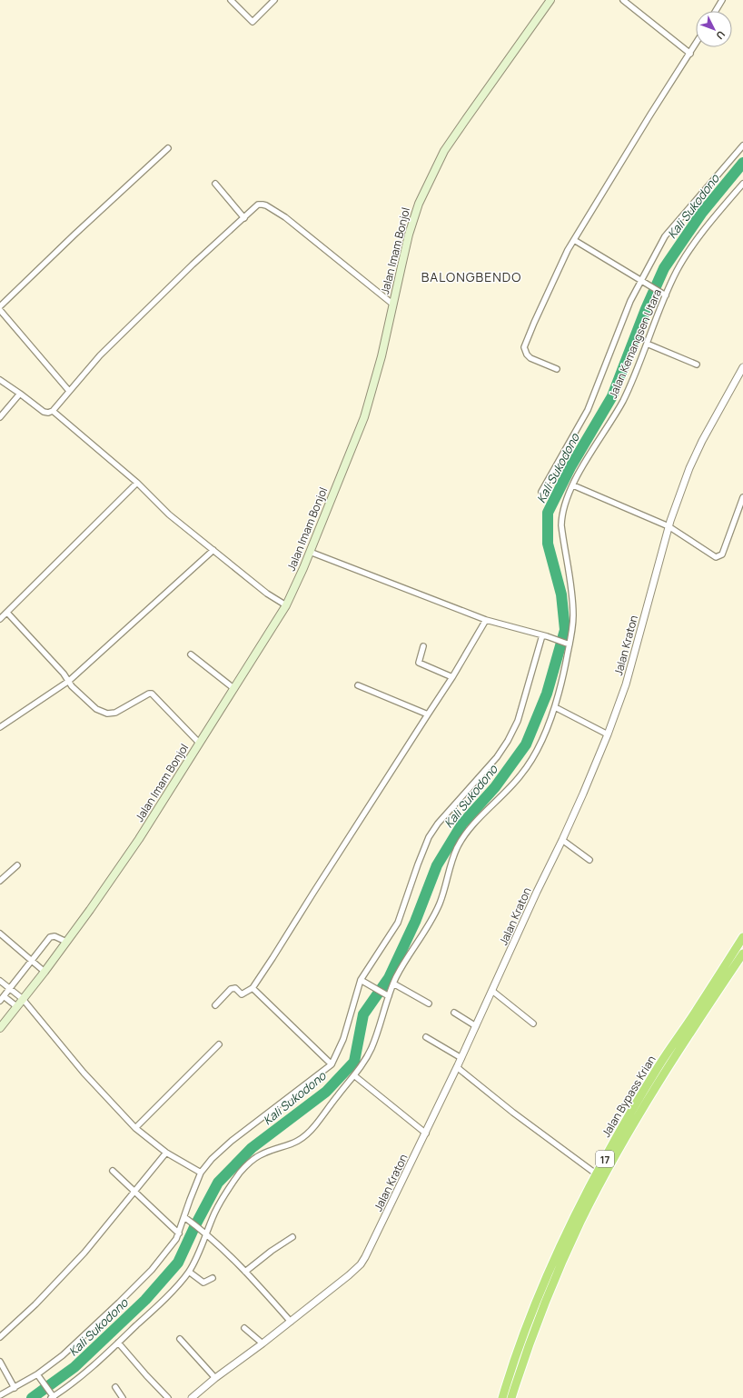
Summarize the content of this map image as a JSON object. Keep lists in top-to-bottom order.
{
  "streets": {
    "highway": ["Jalan Bypass Krian", "17"],
    "main road": ["Jalan Imam Bonjol"],
    "street": ["Jalan Kemangsen Utara", "Jalan Kraton"]
  },
  "districts": ["BALONGBENDO"],
  "water": ["Kali Sukodono"],
  "north": "bottom right"
}
